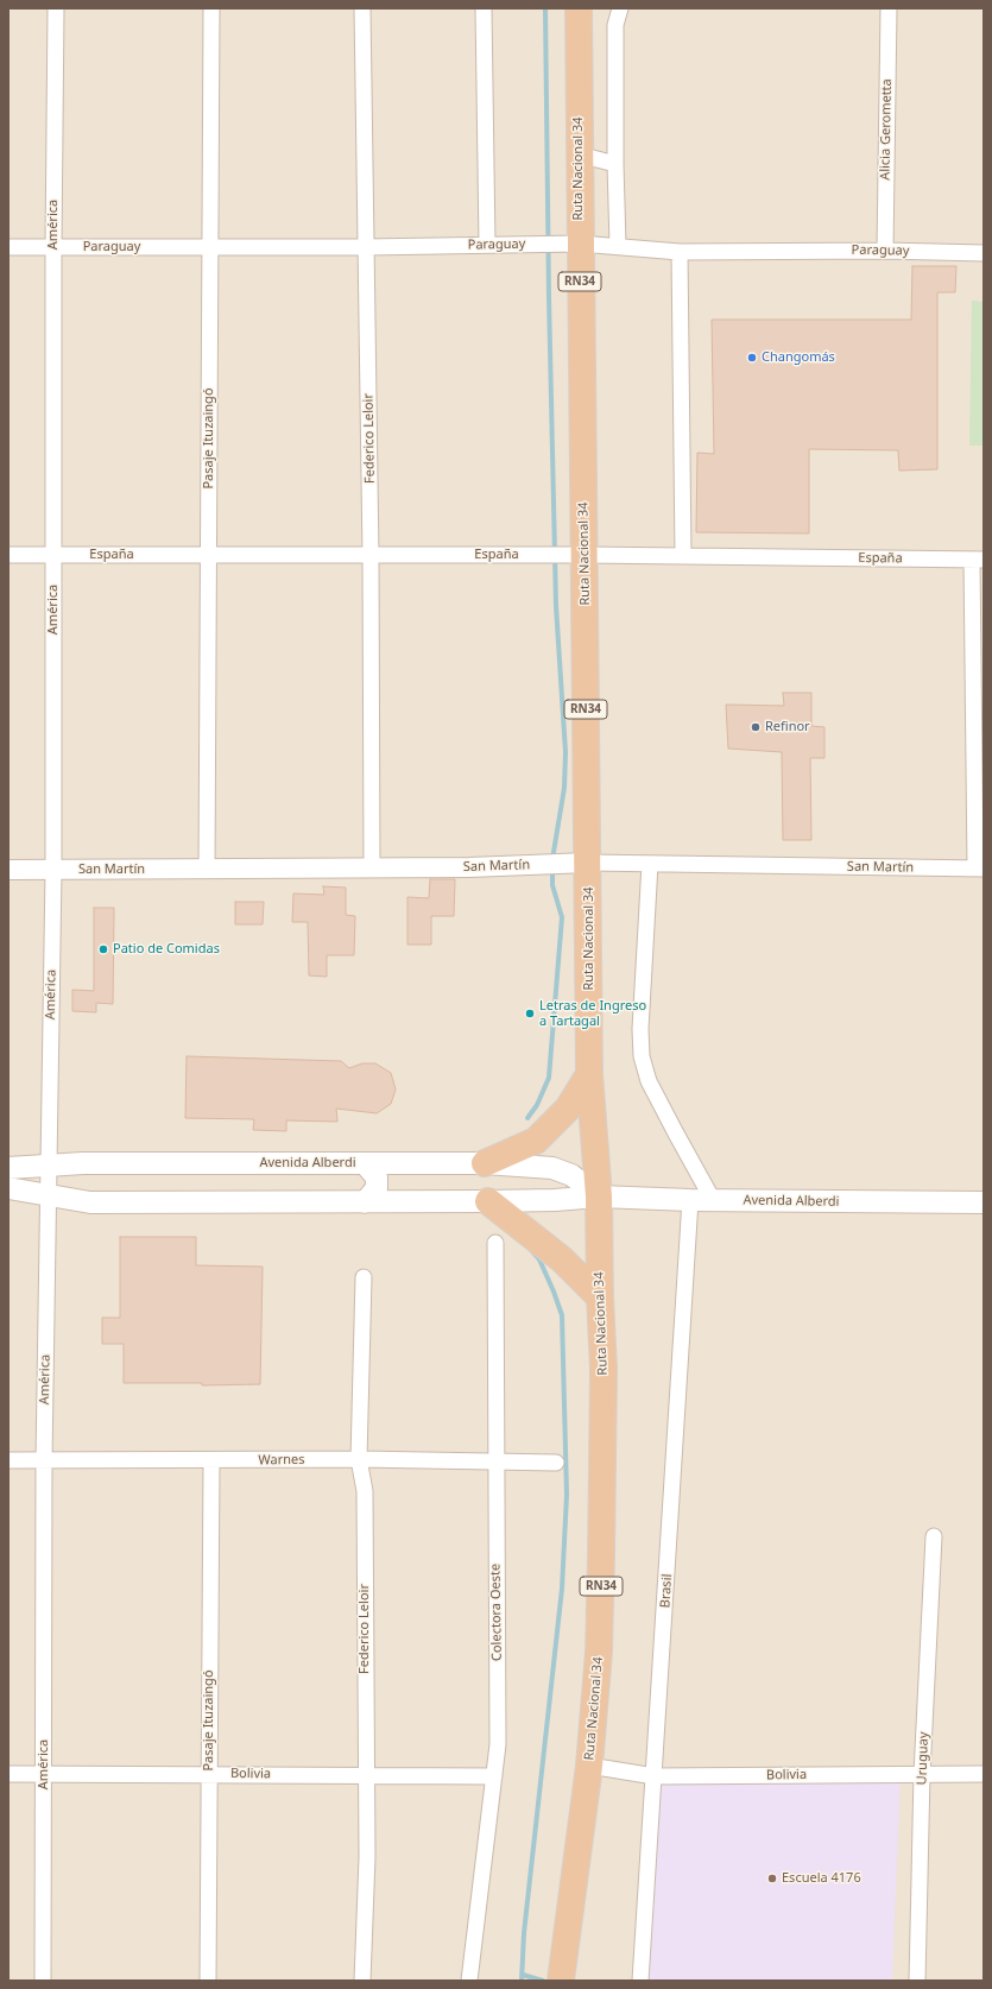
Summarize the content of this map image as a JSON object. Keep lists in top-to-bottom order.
{
  "streets": {
    "highway": ["Ruta Nacional 34", "RN34"],
    "main road": ["Avenida Alberdi"],
    "street": [
      "Alicia Gerometta",
      "América",
      "Paraguay",
      "Pasaje Ituzaingó",
      "Federico Leloir",
      "España",
      "San Martín",
      "Warnes",
      "Brasil",
      "Colectora Oeste",
      "Uruguay",
      "Bolivia"
    ]
  },
  "crossings": [
    ["Alicia Gerometta", "Paraguay"],
    ["Ruta Nacional 34", "Paraguay"],
    ["Ruta Nacional 34", "España"],
    ["Ruta Nacional 34", "San Martín"],
    ["Ruta Nacional 34", "Avenida Alberdi"],
    ["Ruta Nacional 34", "Bolivia"],
    ["América", "Paraguay"],
    ["América", "España"],
    ["América", "San Martín"],
    ["América", "Avenida Alberdi"],
    ["América", "Warnes"],
    ["América", "Bolivia"],
    ["Paraguay", "Pasaje Ituzaingó"],
    ["Paraguay", "Federico Leloir"],
    ["Pasaje Ituzaingó", "España"],
    ["Pasaje Ituzaingó", "San Martín"],
    ["Pasaje Ituzaingó", "Warnes"],
    ["Pasaje Ituzaingó", "Bolivia"],
    ["Federico Leloir", "España"],
    ["Federico Leloir", "San Martín"],
    ["Federico Leloir", "Warnes"],
    ["Federico Leloir", "Bolivia"],
    ["Avenida Alberdi", "Brasil"],
    ["Warnes", "Colectora Oeste"],
    ["Brasil", "Bolivia"],
    ["Colectora Oeste", "Bolivia"],
    ["Uruguay", "Bolivia"]
  ],
  "places": [
    "Changomás",
    "Refinor",
    "Patio de Comidas",
    "Letras de Ingreso a Tartagal",
    "Escuela 4176"
  ]
}
